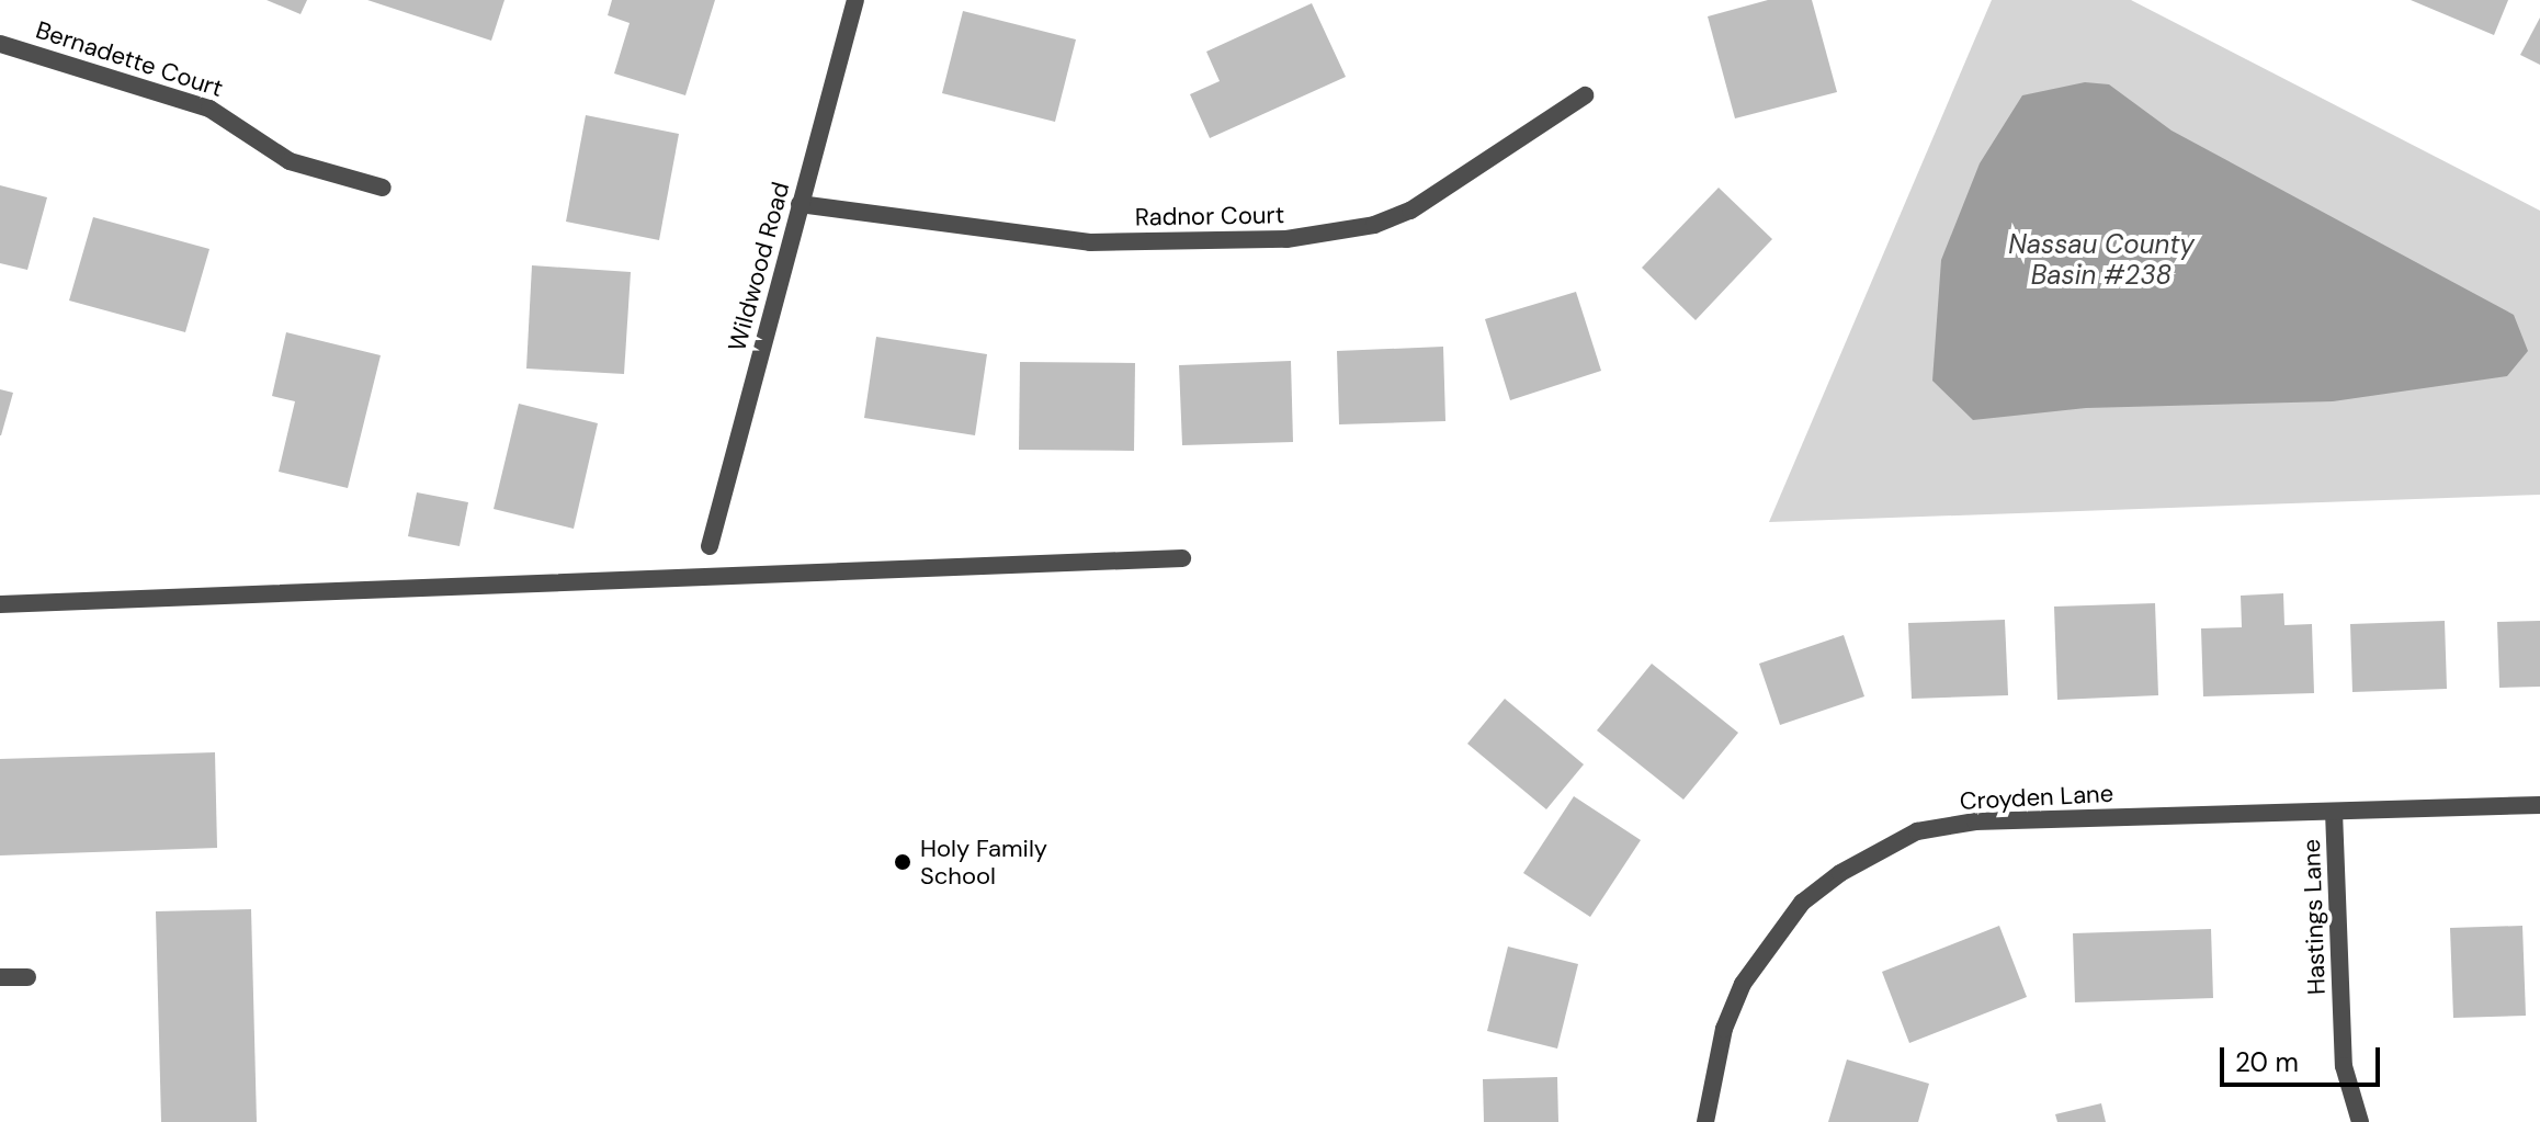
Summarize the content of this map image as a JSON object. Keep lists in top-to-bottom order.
{
  "streets": {
    "street": [
      "Bernadette Court",
      "Radnor Court",
      "Wildwood Road",
      "Croyden Lane",
      "Hastings Lane"
    ]
  },
  "crossings": [
    ["Radnor Court", "Wildwood Road"],
    ["Croyden Lane", "Hastings Lane"]
  ],
  "water": ["Nassau County Basin #238"],
  "places": ["Holy Family School"],
  "scale_bar": "20 m"
}
